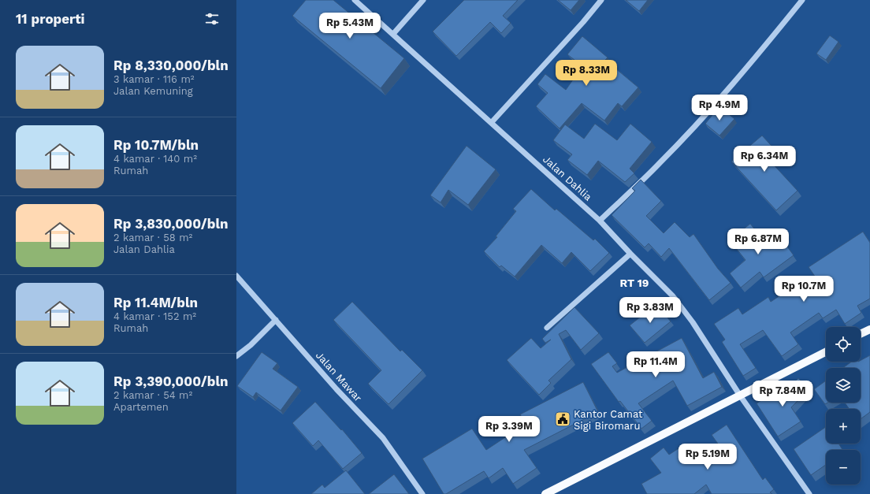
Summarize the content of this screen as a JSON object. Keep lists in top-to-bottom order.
{
  "streets": {
    "street": ["Jalan Dahlia", "Jalan Mawar"]
  },
  "districts": ["RT 19"],
  "places": {
    "public building": ["Kantor Camat Sigi Biromaru"]
  },
  "page": {
    "heading": "11 properti",
    "price": [
      "Rp 5.43M",
      "Rp 8.33M",
      "Rp 4.9M",
      "Rp 6.34M",
      "Rp 6.87M",
      "Rp 10.7M",
      "Rp 3.83M",
      "Rp 11.4M",
      "Rp 7.84M",
      "Rp 3.39M",
      "Rp 5.19M"
    ],
    "list": [
      {
        "name": "Rp 8,330,000/bln",
        "note": "3 kamar · 116 m² · Jalan Kemuning"
      },
      {
        "name": "Rp 10.7M/bln",
        "note": "4 kamar · 140 m² · Rumah"
      },
      {
        "name": "Rp 3,830,000/bln",
        "note": "2 kamar · 58 m² · Jalan Dahlia"
      },
      {
        "name": "Rp 11.4M/bln",
        "note": "4 kamar · 152 m² · Rumah"
      },
      {
        "name": "Rp 3,390,000/bln",
        "note": "2 kamar · 54 m² · Apartemen"
      }
    ],
    "map_buttons": ["+", "−"]
  }
}
